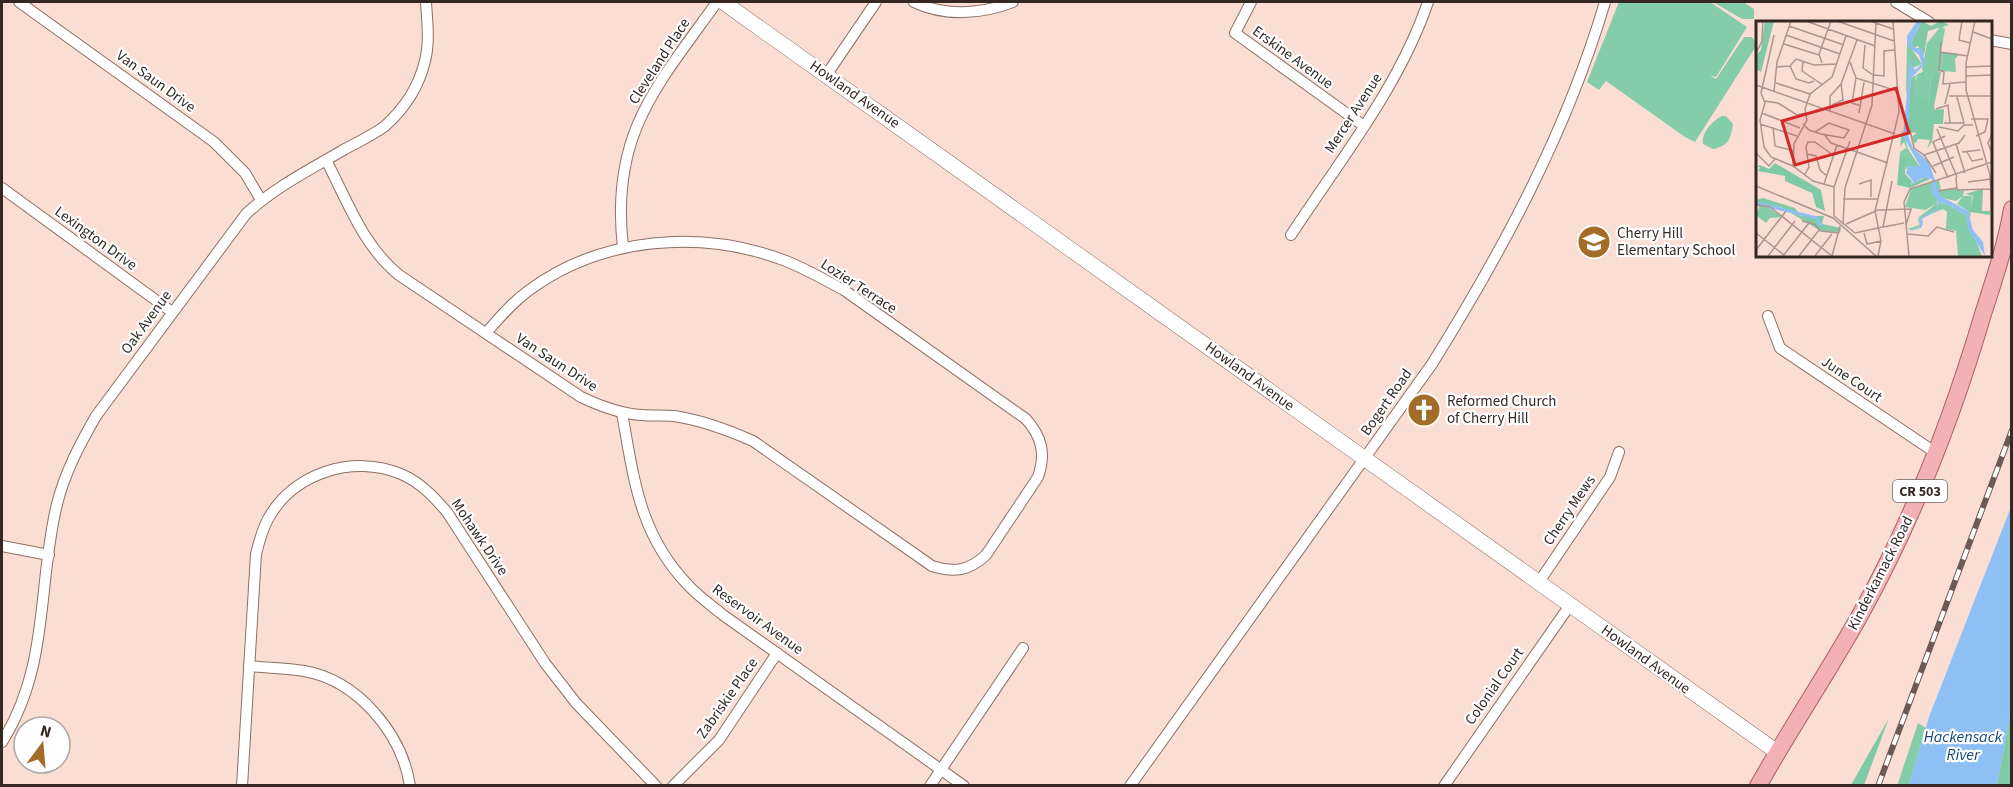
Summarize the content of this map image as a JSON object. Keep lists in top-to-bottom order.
{
  "streets": {
    "main road": ["CR 503", "Kinderkamack Road"],
    "street": [
      "Erskine Avenue",
      "Cleveland Place",
      "Van Saun Drive",
      "Howland Avenue",
      "Mercer Avenue",
      "Lexington Drive",
      "Lozier Terrace",
      "Oak Avenue",
      "June Court",
      "Bogert Road",
      "Cherry Mews",
      "Mohawk Drive",
      "Reservoir Avenue",
      "Colonial Court",
      "Zabriskie Place"
    ]
  },
  "crossings": [
    ["Erskine Avenue", "Mercer Avenue"],
    ["Cleveland Place", "Lozier Terrace"],
    ["Van Saun Drive", "Lozier Terrace"],
    ["Van Saun Drive", "Oak Avenue"],
    ["Van Saun Drive", "Reservoir Avenue"],
    ["Howland Avenue", "Bogert Road"],
    ["Howland Avenue", "Cherry Mews"],
    ["Howland Avenue", "Kinderkamack Road"],
    ["Howland Avenue", "Colonial Court"],
    ["Lexington Drive", "Oak Avenue"],
    ["June Court", "Kinderkamack Road"],
    ["Reservoir Avenue", "Zabriskie Place"]
  ],
  "water": ["Hackensack River"],
  "places": {
    "school or university": ["Cherry Hill Elementary School"],
    "church": ["Reformed Church of Cherry Hill"]
  },
  "north": "top"
}
